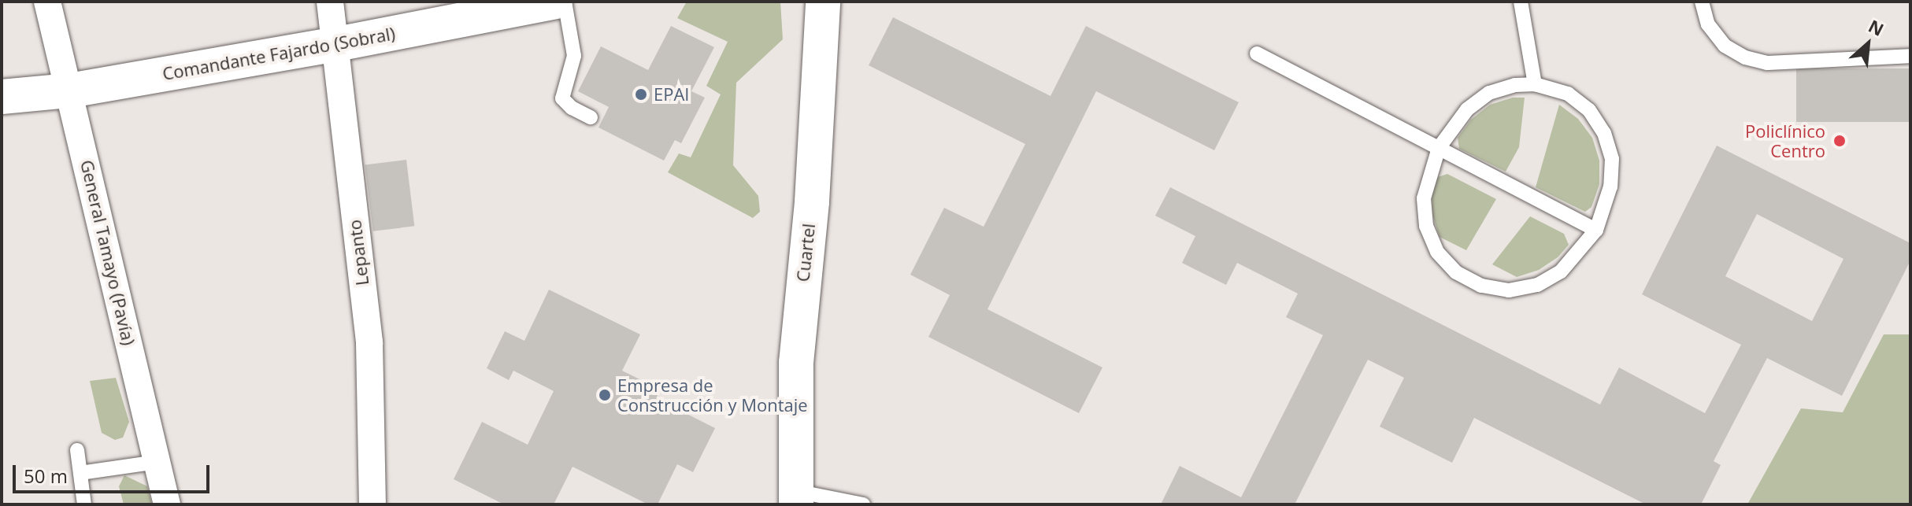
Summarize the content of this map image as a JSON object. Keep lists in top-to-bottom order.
{
  "streets": {
    "main road": ["Comandante Fajardo (Sobral)", "Cuartel"],
    "street": ["General Tamayo (Pavía)", "Lepanto"]
  },
  "crossings": [
    ["Comandante Fajardo (Sobral)", "General Tamayo (Pavía)"],
    ["Comandante Fajardo (Sobral)", "Lepanto"]
  ],
  "places": ["EPAI", "Policlínico Centro", "Empresa de Construcción y Montaje"],
  "scale_bar": "50 m",
  "north": "top right"
}
